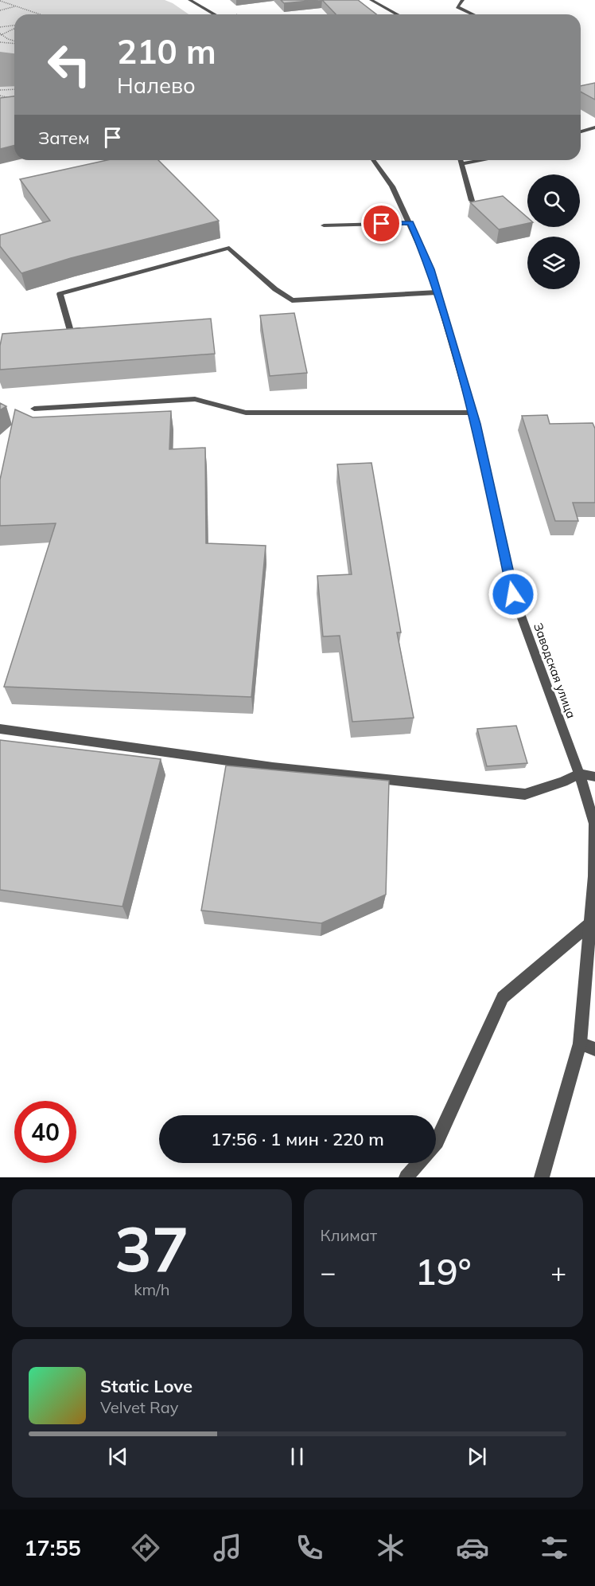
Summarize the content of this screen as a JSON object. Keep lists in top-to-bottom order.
{
  "streets": {
    "street": ["Заводская улица"]
  },
  "page": {
    "turn": ["210 m", "Налево"],
    "then": "Затем",
    "limit": "40",
    "trip": "17:56 · 1 мин · 220 m",
    "tile": [
      ["37", "km/h"],
      "Климат"
    ],
    "heat": ["−", "19°", "+"],
    "song": ["Static Love", "Velvet Ray"],
    "tabs": "17:55"
  }
}
